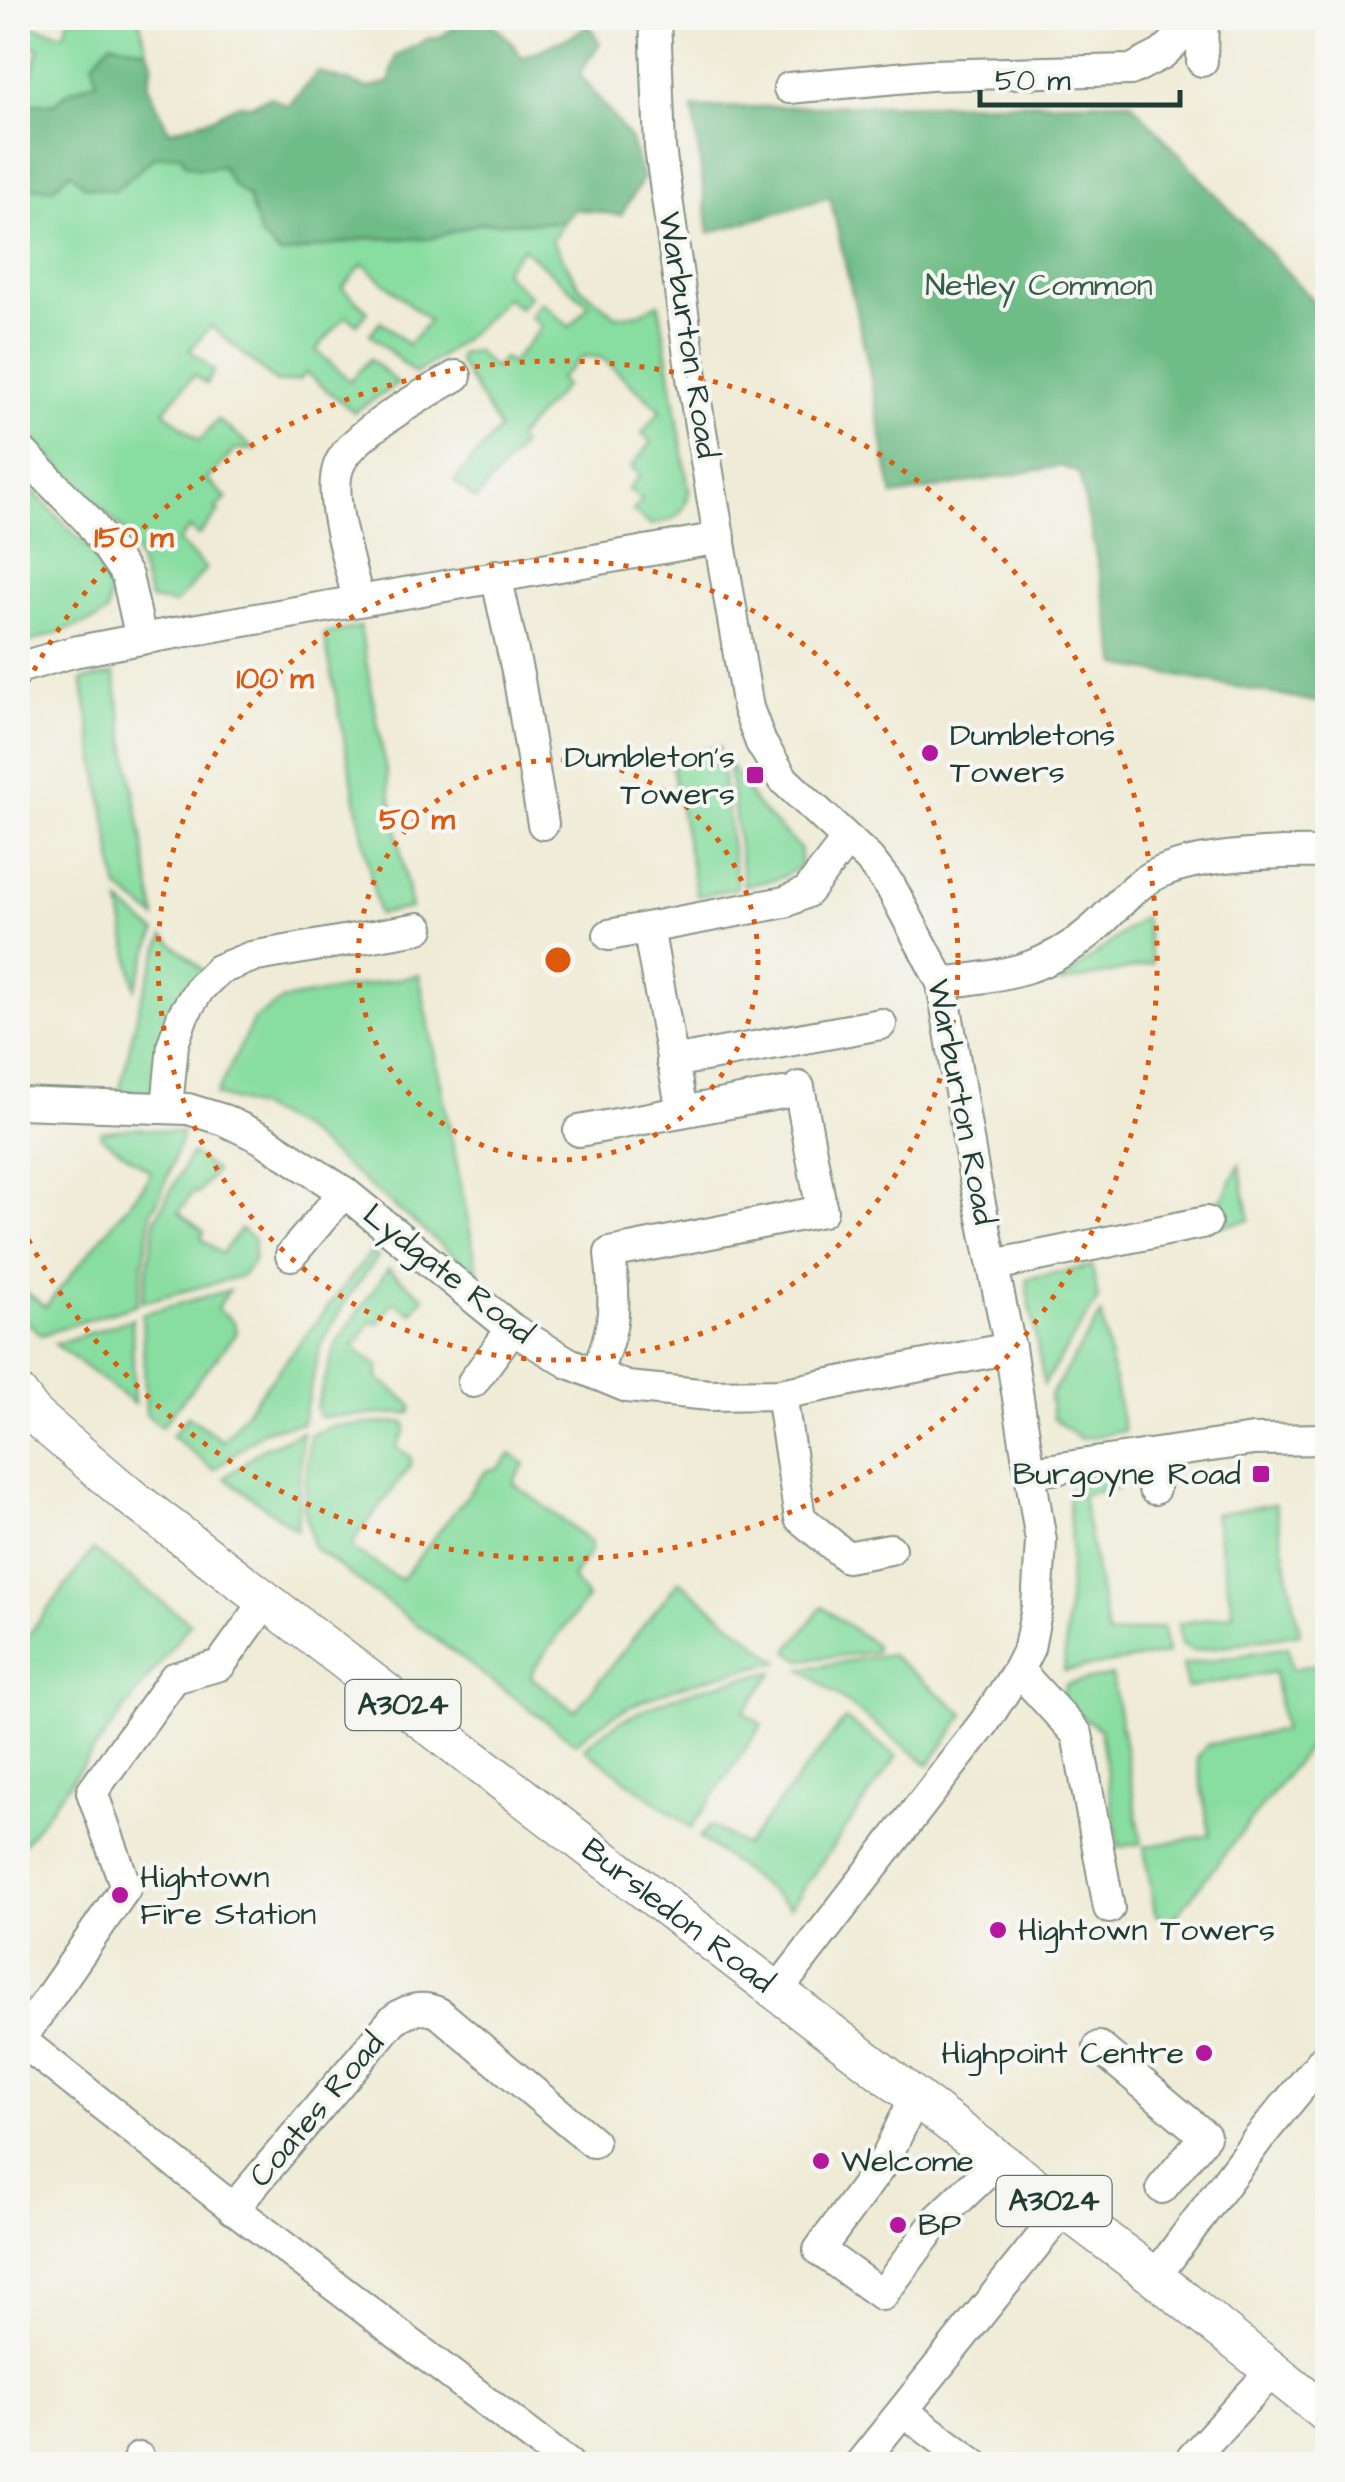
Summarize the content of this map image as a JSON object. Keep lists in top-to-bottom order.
{
  "streets": {
    "main road": ["A3024", "Bursledon Road"],
    "street": ["Warburton Road", "Lydgate Road", "Coates Road"]
  },
  "crossings": [
    ["Warburton Road", "Lydgate Road"],
    ["Warburton Road", "Bursledon Road"]
  ],
  "parks": ["Netley Common"],
  "places": {
    "other": [
      "Dumbletons Towers",
      "Hightown Fire Station",
      "Hightown Towers",
      "Highpoint Centre",
      "Welcome",
      "BP"
    ],
    "transit": ["Dumbleton's Towers", "Burgoyne Road"]
  },
  "scale_bar": "50 m",
  "rings": ["150 m", "100 m", "50 m"]
}
